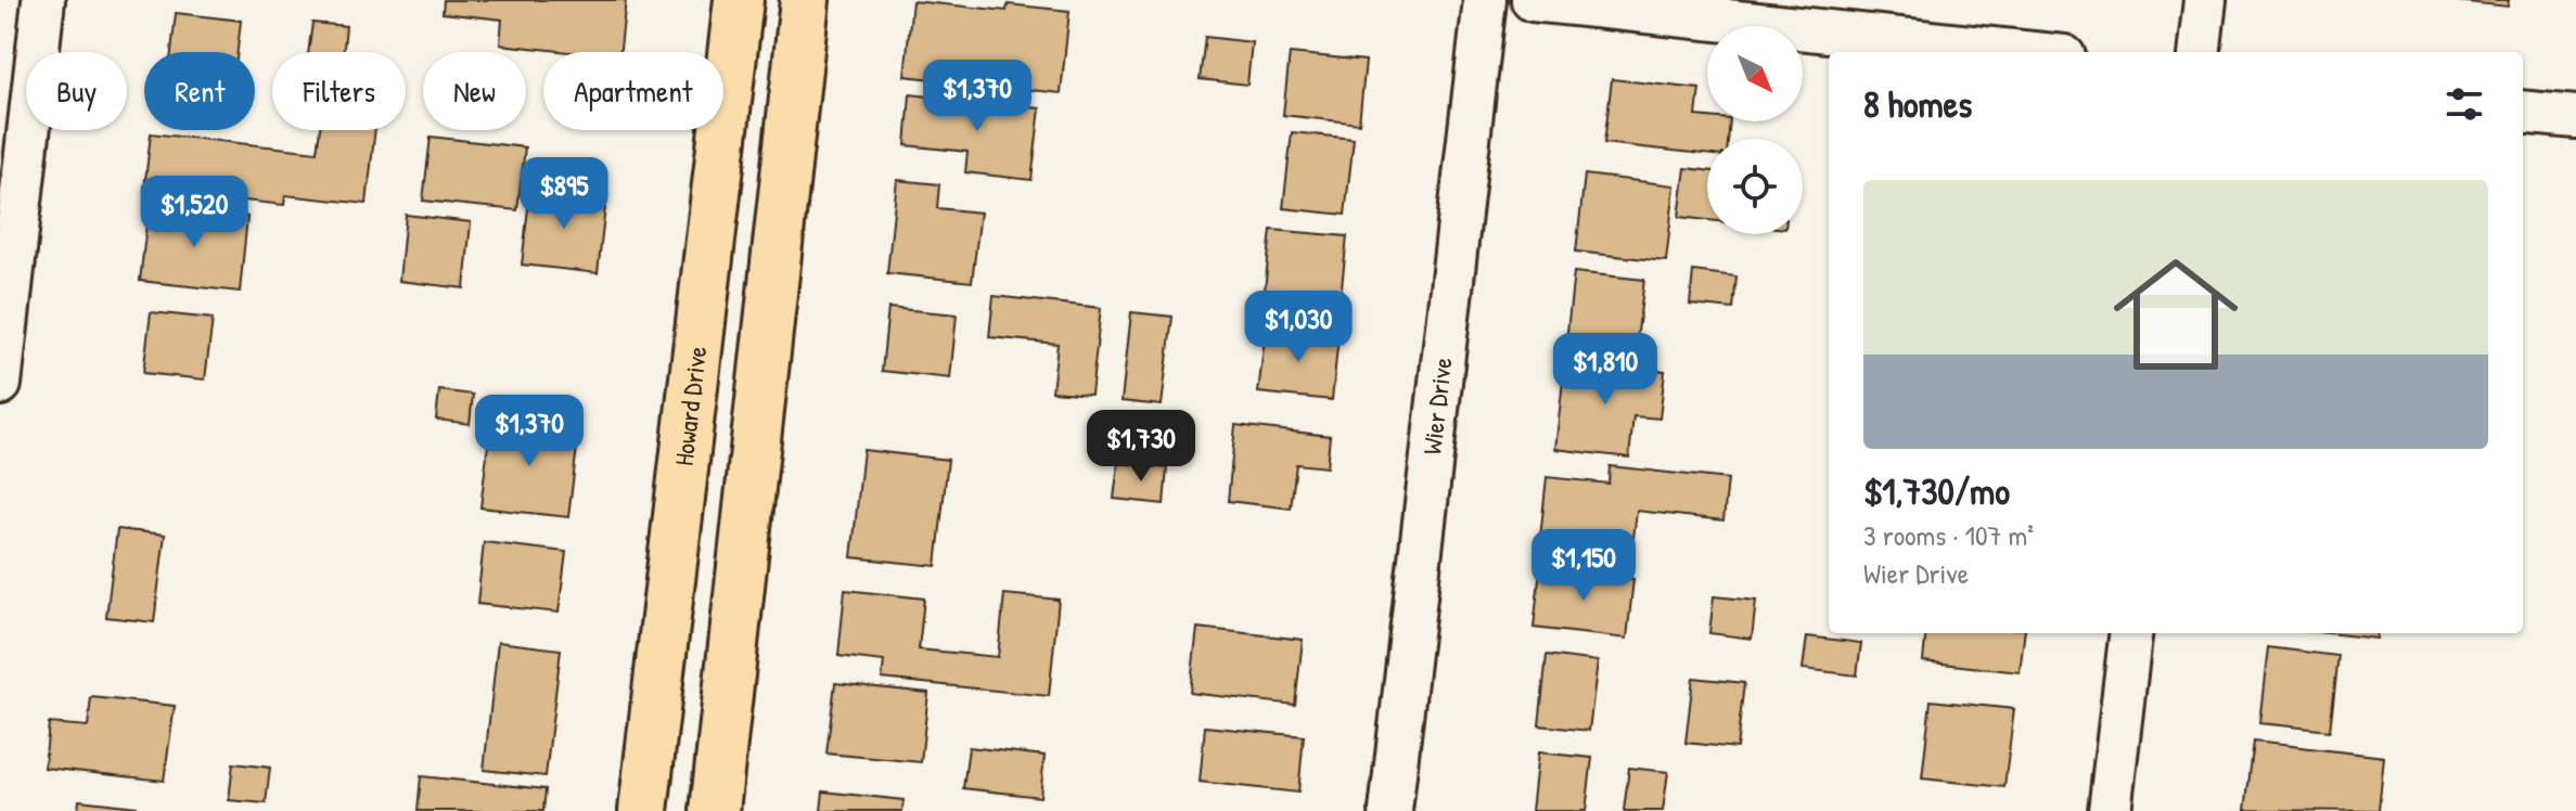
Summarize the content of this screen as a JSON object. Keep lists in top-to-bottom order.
{
  "streets": {
    "main road": ["Howard Drive"],
    "street": ["Wier Drive"]
  },
  "north": "bottom right",
  "page": {
    "chip": [
      "Buy",
      "Rent",
      "Filters",
      "New",
      "Apartment"
    ],
    "heading": "8 homes",
    "price": [
      "$1,370",
      "$895",
      "$1,520",
      "$1,030",
      "$1,810",
      "$1,370",
      "$1,730",
      "$1,150"
    ],
    "list": [
      {
        "name": "$1,730/mo",
        "note": "3 rooms · 107 m² · Wier Drive"
      }
    ]
  }
}
